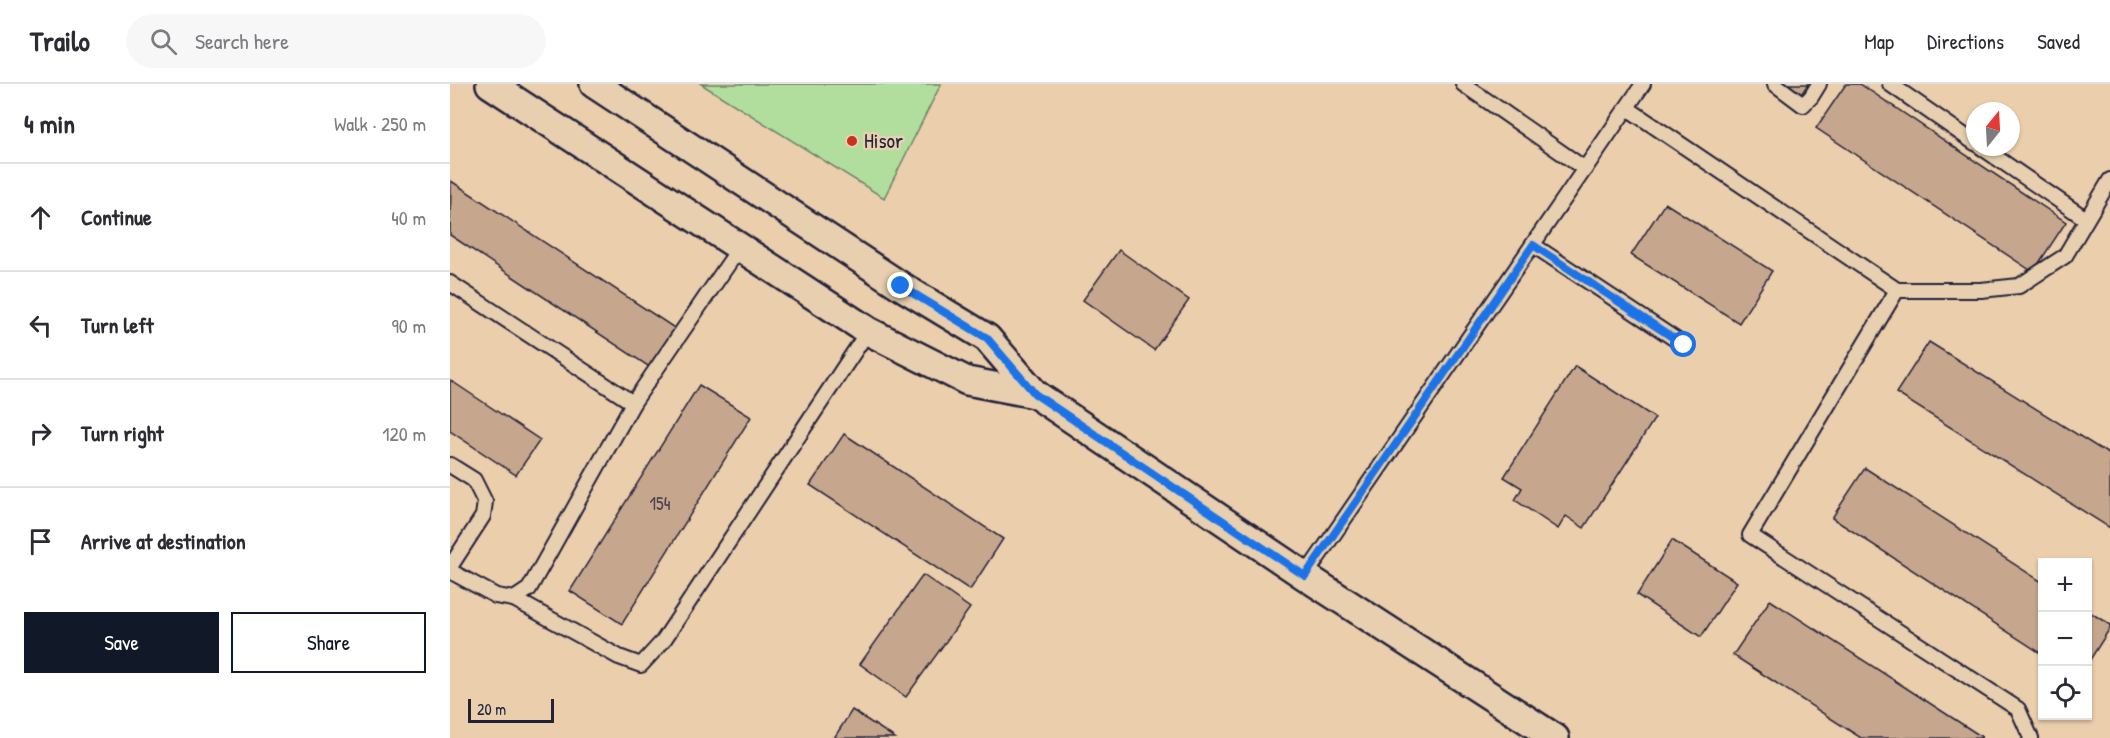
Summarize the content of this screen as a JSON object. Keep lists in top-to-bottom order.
{
  "places": ["Hisor"],
  "house_numbers": ["154"],
  "scale_bar": "20 m",
  "north": "top",
  "page": {
    "header": "Trailo",
    "search": "Search here",
    "nav": ["Map", "Directions", "Saved"],
    "heading": ["4 min", "Walk · 250 m"],
    "list": [
      ["Continue", "40 m"],
      ["Turn left", "90 m"],
      ["Turn right", "120 m"],
      "Arrive at destination"
    ],
    "map_buttons": ["+", "−"],
    "buttons": ["Save", "Share"],
    "scale": "20 m"
  }
}
